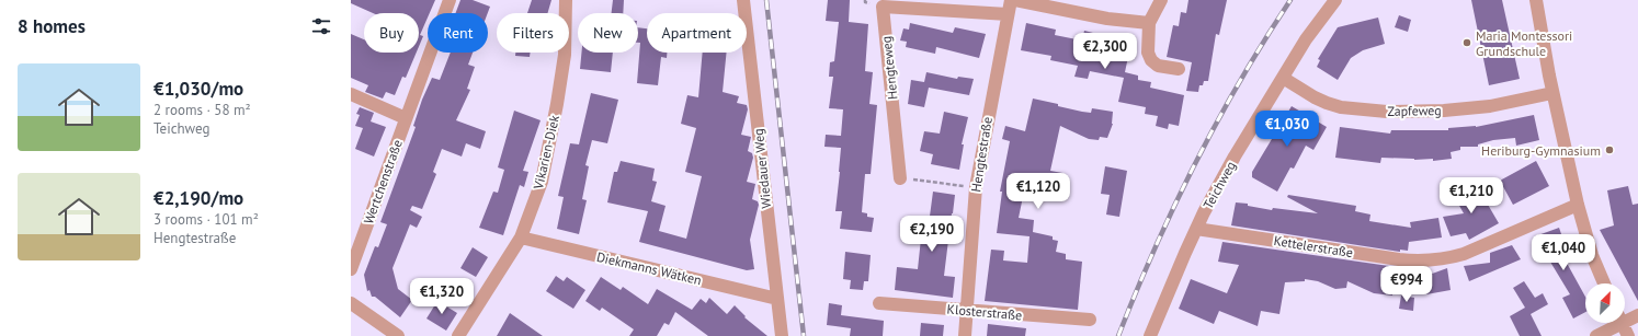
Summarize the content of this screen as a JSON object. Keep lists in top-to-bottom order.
{
  "streets": {
    "street": [
      "Hengteweg",
      "Zapfeweg",
      "Vikarien-Diek",
      "Hengtestraße",
      "Wiedauer Weg",
      "Wertchenstraße",
      "Teichweg",
      "Kettelerstraße",
      "Diekmanns Wätken",
      "Klosterstraße"
    ]
  },
  "crossings": [
    ["Hengteweg", "Hengtestraße"],
    ["Zapfeweg", "Teichweg"],
    ["Vikarien-Diek", "Diekmanns Wätken"],
    ["Hengtestraße", "Klosterstraße"],
    ["Wiedauer Weg", "Diekmanns Wätken"],
    ["Teichweg", "Kettelerstraße"]
  ],
  "places": ["Maria Montessori Grundschule", "Heriburg-Gymnasium"],
  "north": "top right",
  "page": {
    "heading": "8 homes",
    "chip": [
      "Buy",
      "Rent",
      "Filters",
      "New",
      "Apartment"
    ],
    "price": [
      "€2,300",
      "€1,030",
      "€1,120",
      "€1,210",
      "€2,190",
      "€1,040",
      "€994",
      "€1,320"
    ],
    "list": [
      {
        "name": "€1,030/mo",
        "note": "2 rooms · 58 m² · Teichweg"
      },
      {
        "name": "€2,190/mo",
        "note": "3 rooms · 101 m² · Hengtestraße"
      }
    ]
  }
}
